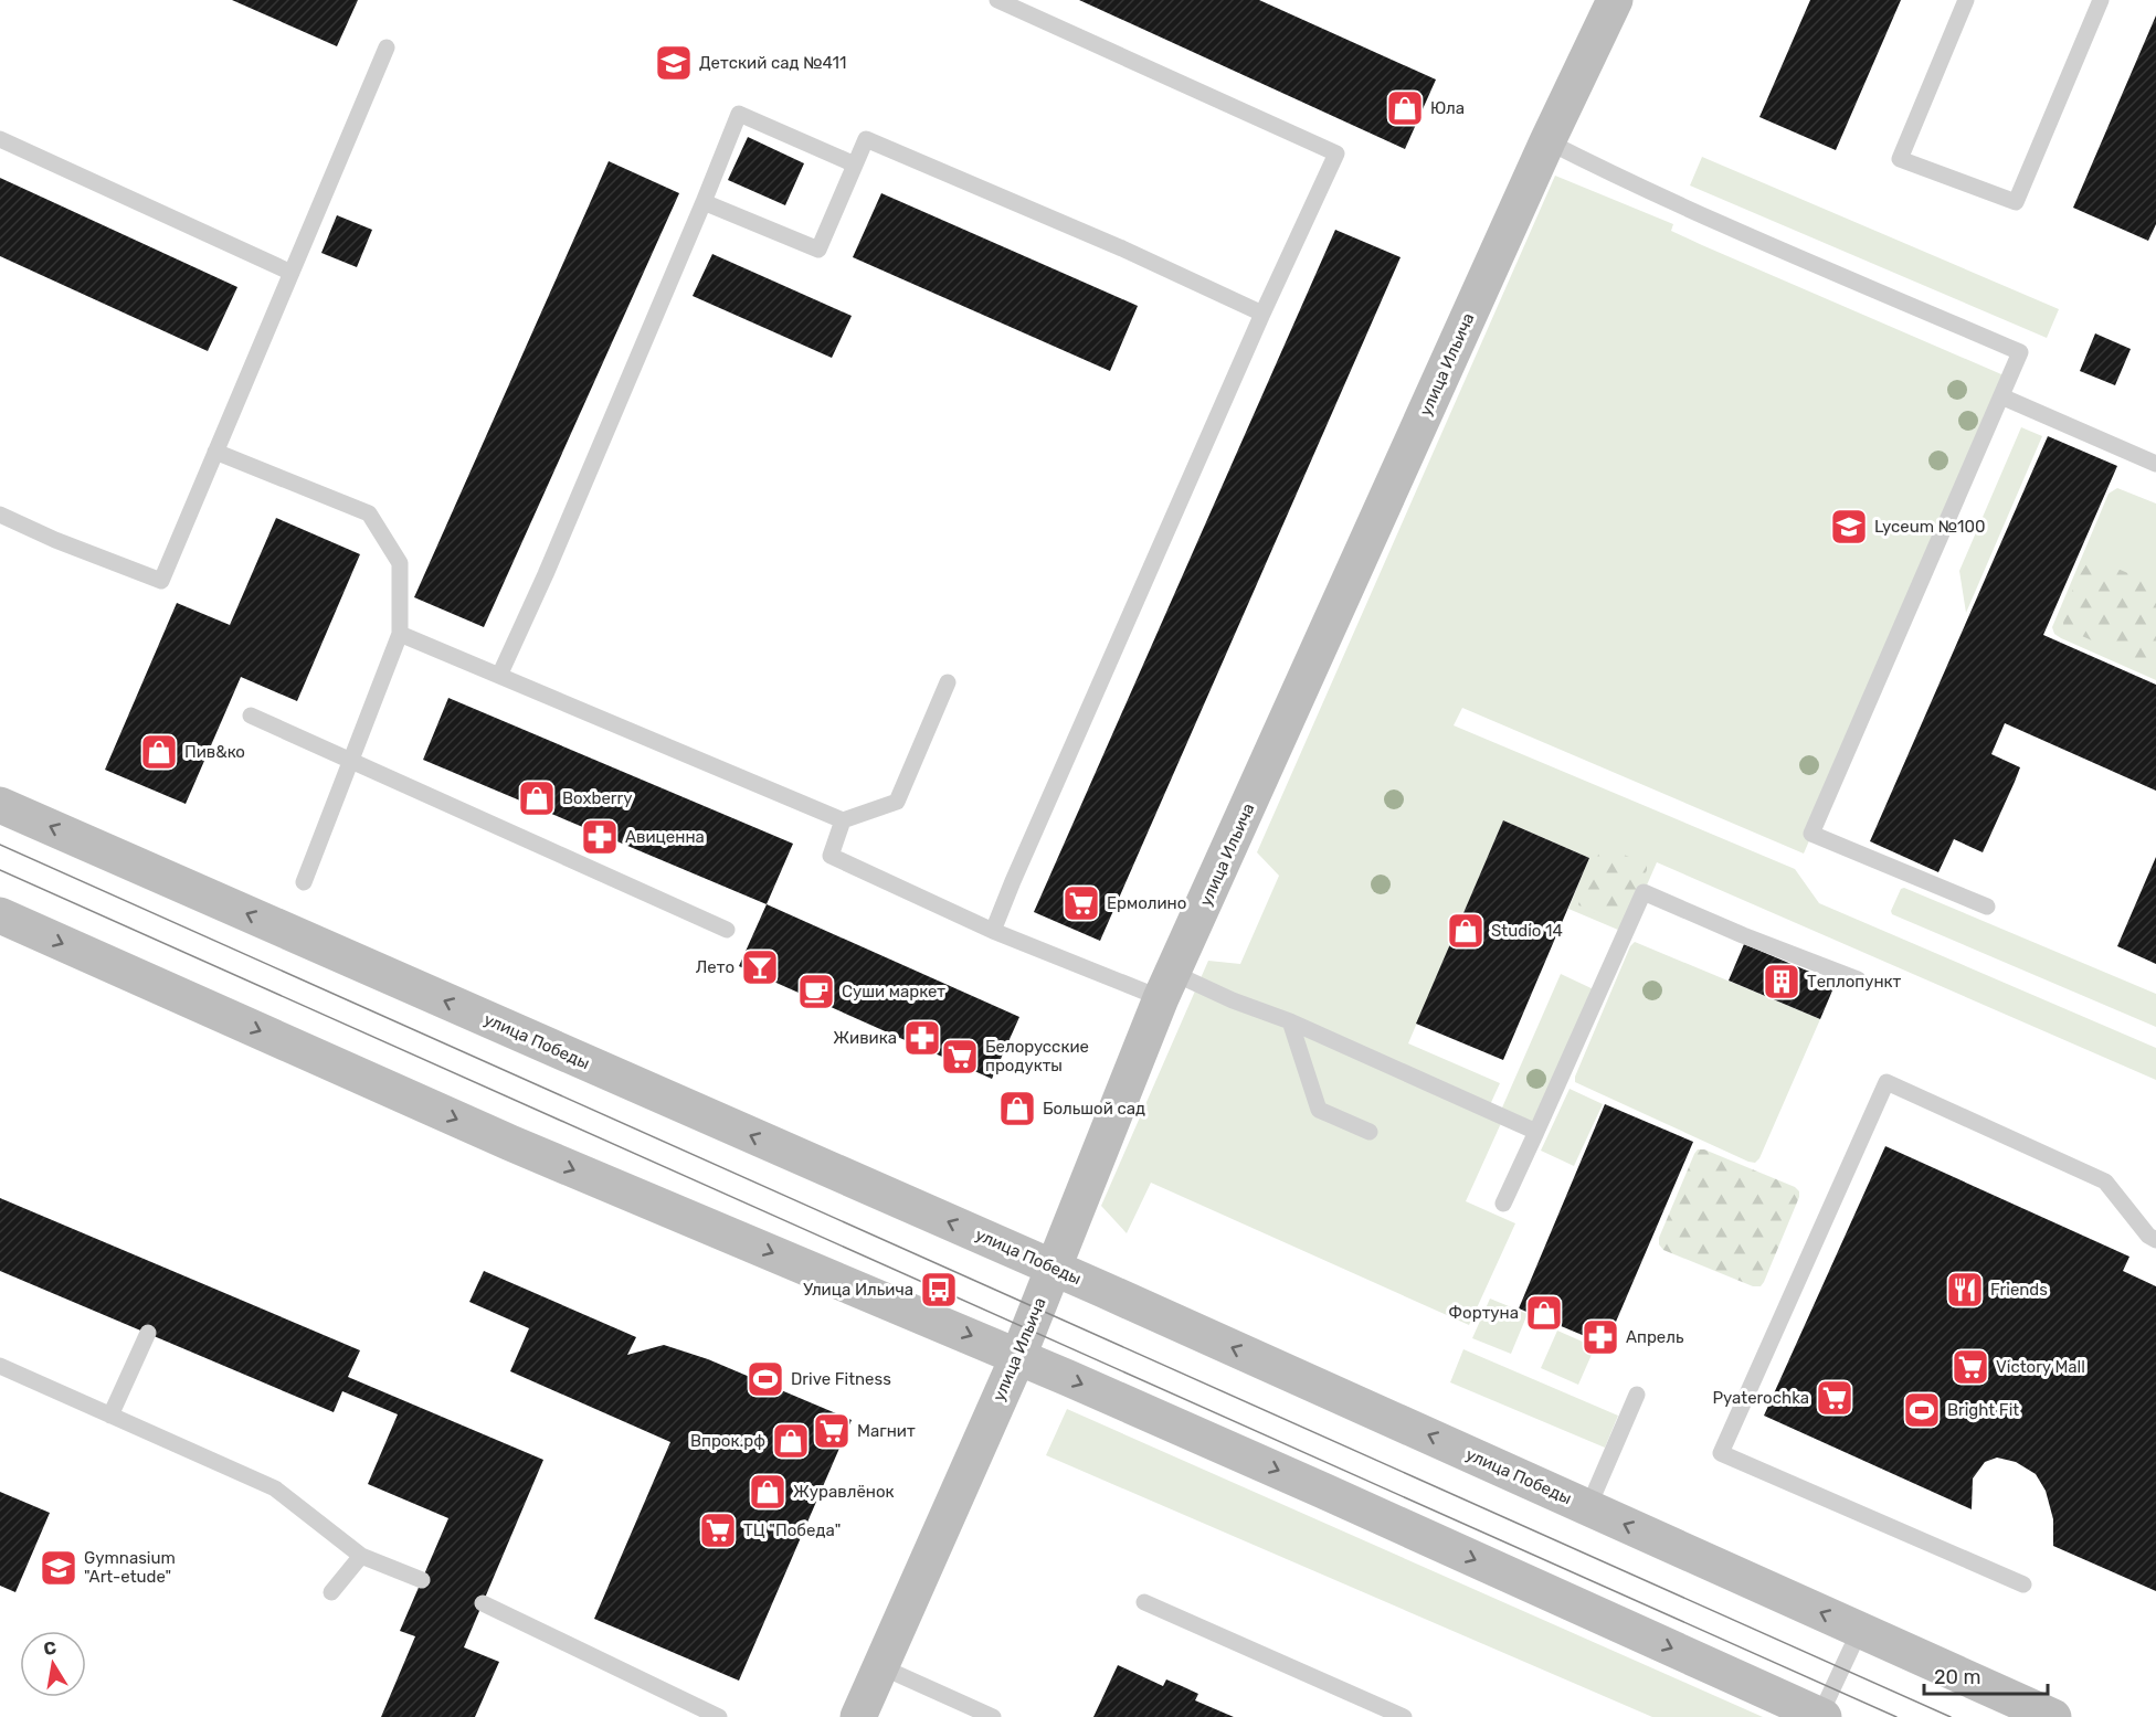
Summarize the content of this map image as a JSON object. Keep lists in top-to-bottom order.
{
  "streets": {
    "main road": ["улица Ильича", "улица Победы"]
  },
  "crossings": [
    ["улица Ильича", "улица Победы"]
  ],
  "places": {
    "school or university": ["Детский сад №411", "Lyceum №100", "Gymnasium \"Art-etude\""],
    "shop": [
      "Юла",
      "Пив&ко",
      "Boxberry",
      "Studio 14",
      "Большой сад",
      "Фортуна",
      "Впрок.рф",
      "Журавлёнок"
    ],
    "pharmacy": ["Авиценна", "Живика", "Апрель"],
    "supermarket": [
      "Ермолино",
      "Белорусские продукты",
      "Victory Mall",
      "Pyaterochka",
      "Магнит",
      "ТЦ \"Победа\""
    ],
    "bar": ["Лето"],
    "building": ["Теплопункт"],
    "cafe": ["Суши маркет"],
    "bus stop": ["Улица Ильича"],
    "restaurant": ["Friends"],
    "sports": ["Drive Fitness", "Bright Fit"]
  },
  "scale_bar": "20 m",
  "north": "top"
}
